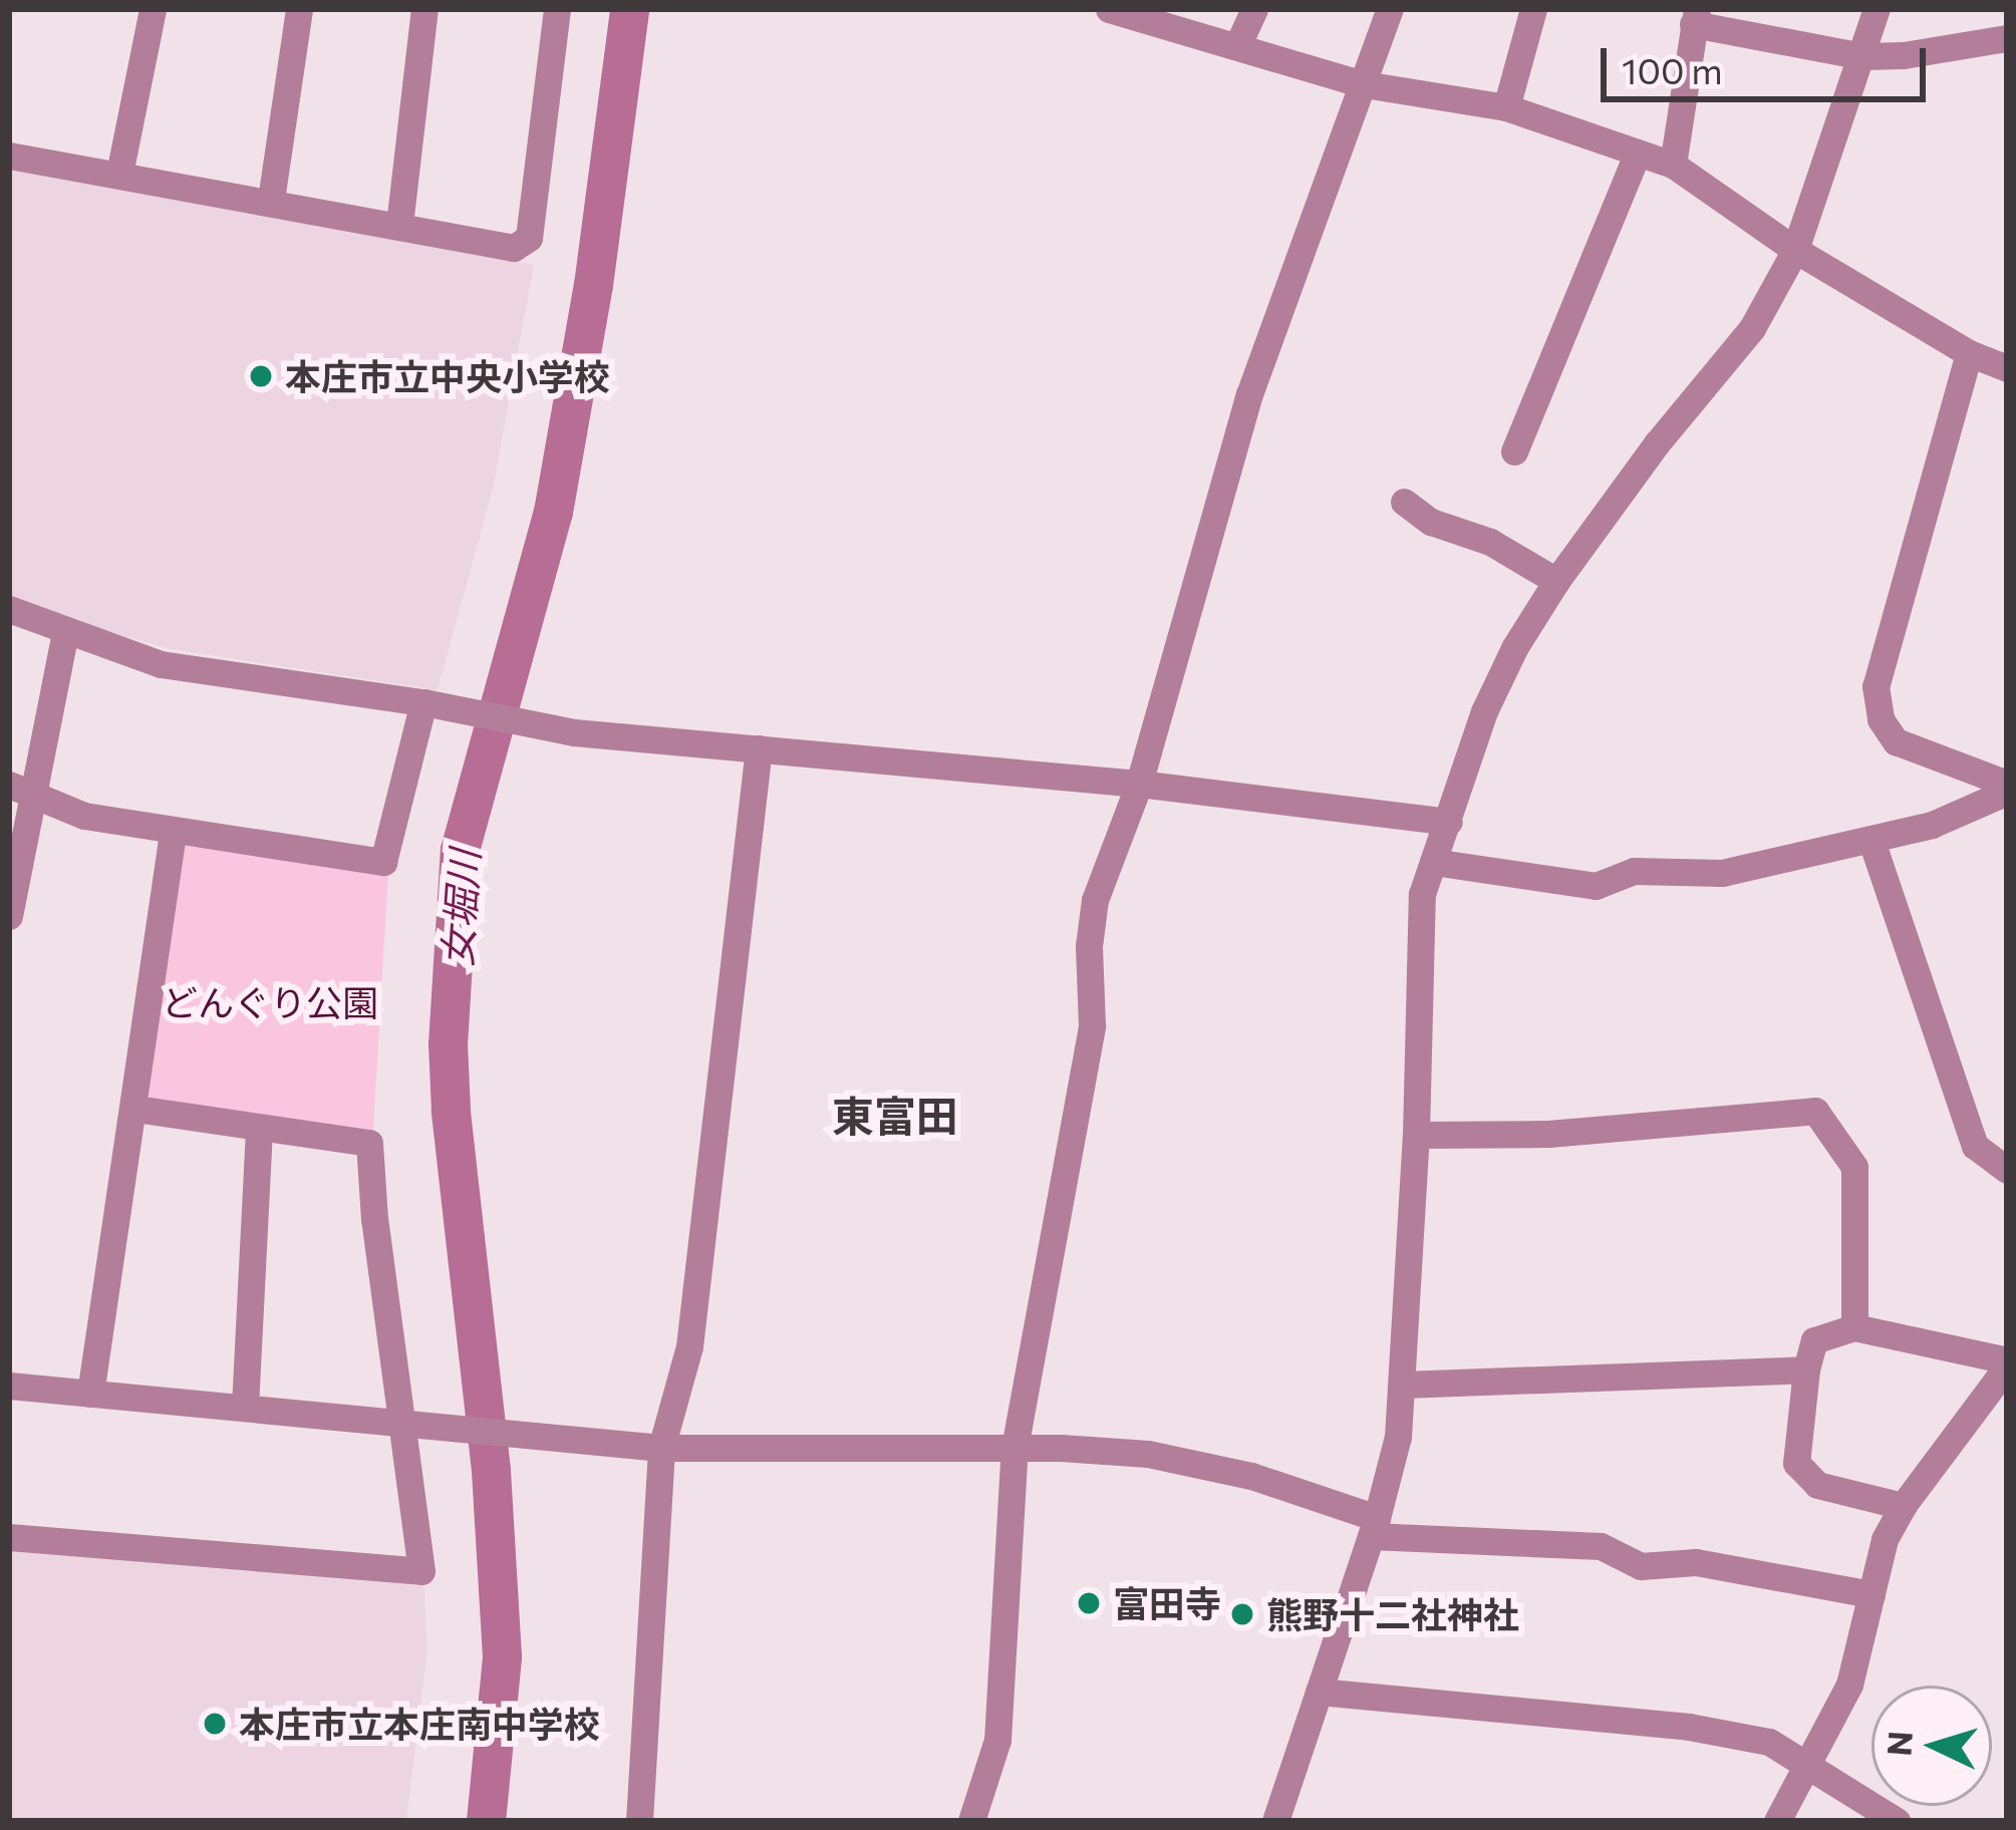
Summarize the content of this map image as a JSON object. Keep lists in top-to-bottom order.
{
  "districts": ["東富田"],
  "water": ["女堀川"],
  "parks": ["どんぐり公園"],
  "places": [
    "本庄市立中央小学校",
    "富田寺",
    "熊野十二社神社",
    "本庄市立本庄南中学校"
  ],
  "scale_bar": "100 m",
  "north": "left"
}
